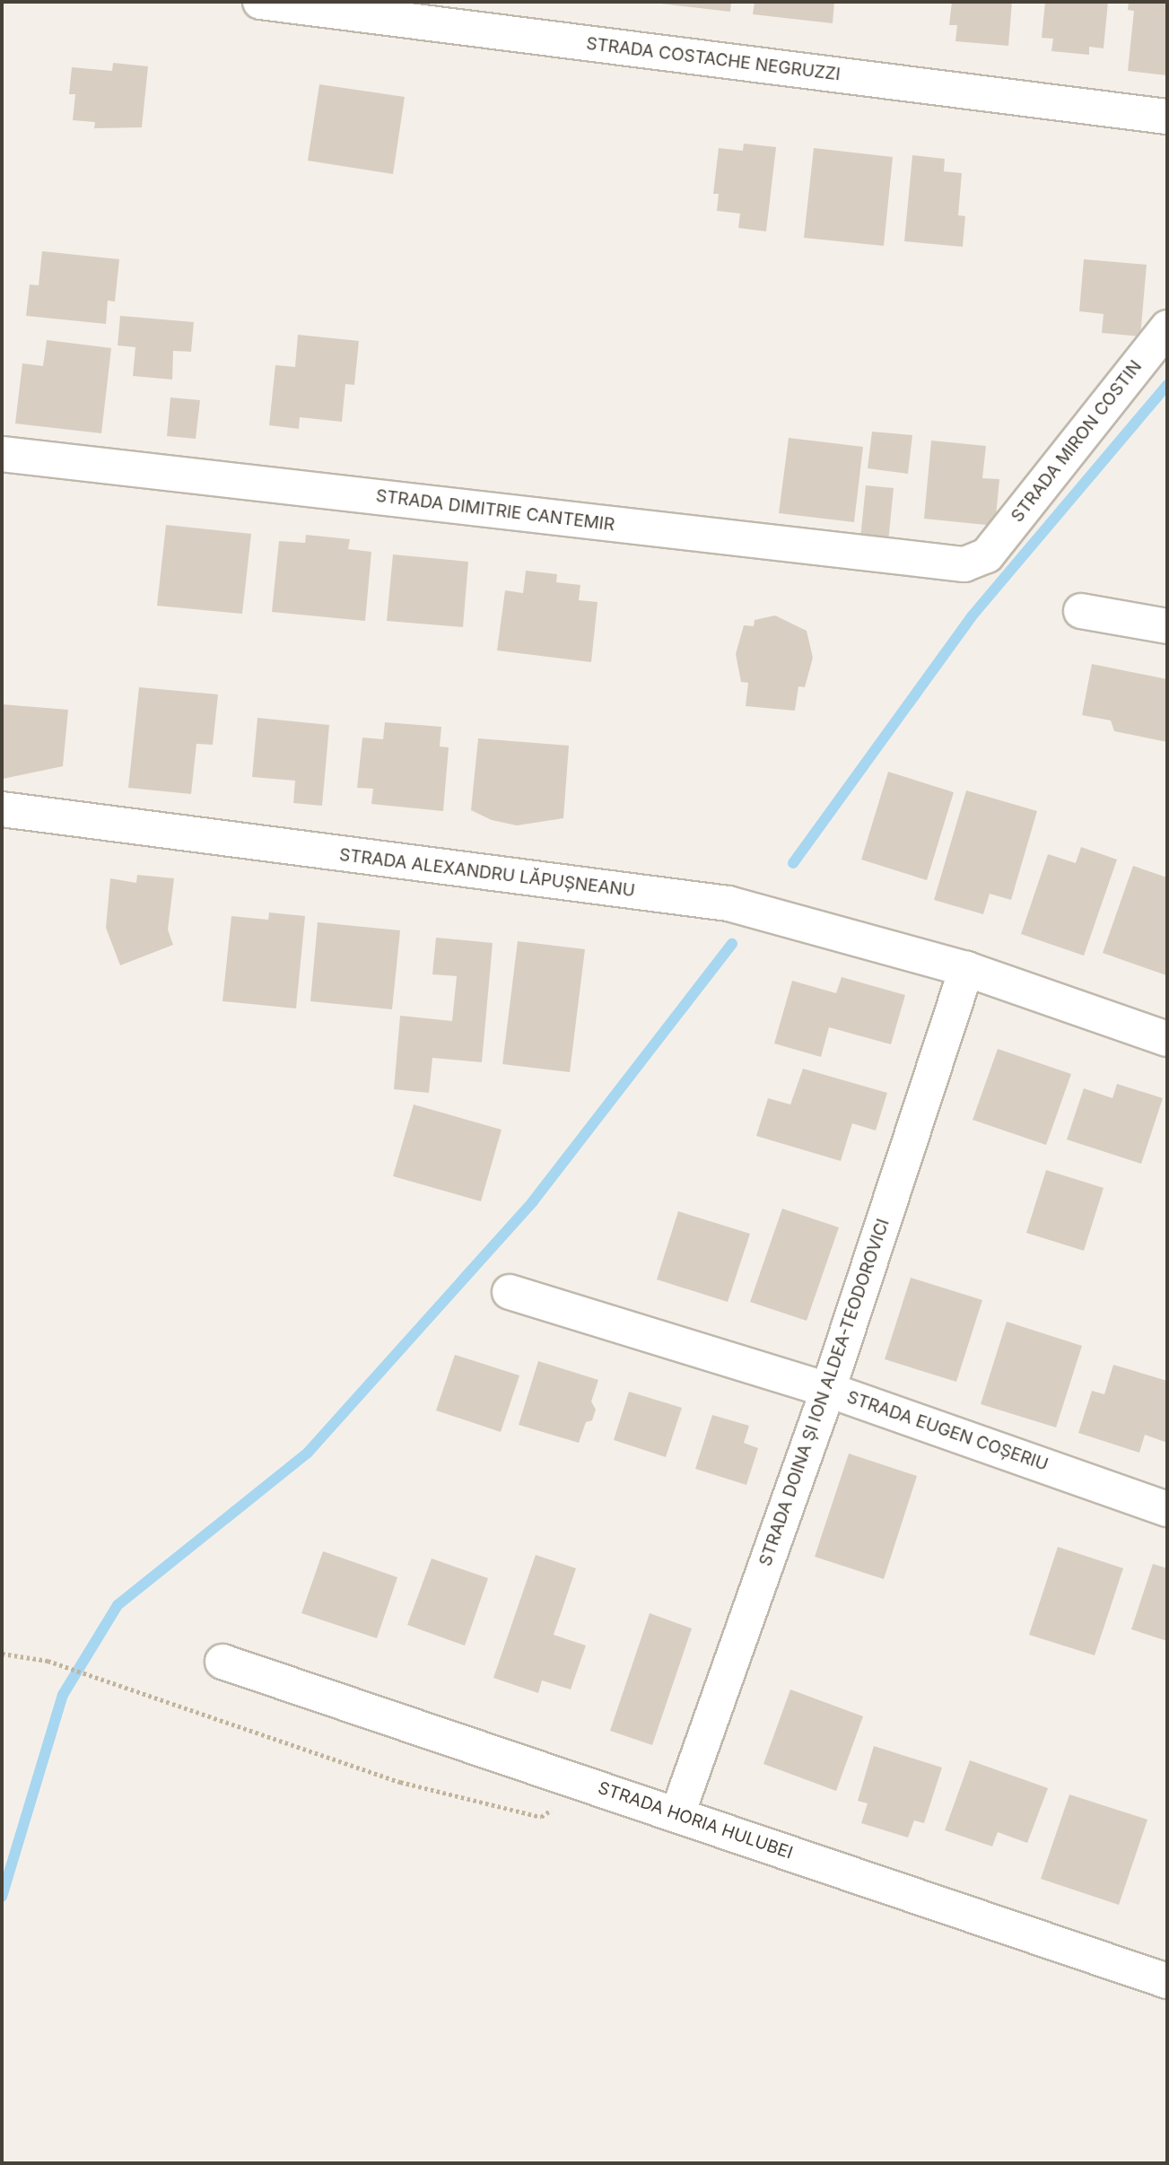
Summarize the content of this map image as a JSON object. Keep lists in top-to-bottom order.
{
  "streets": {
    "street": [
      "STRADA COSTACHE NEGRUZZI",
      "STRADA MIRON COSTIN",
      "STRADA DIMITRIE CANTEMIR",
      "STRADA ALEXANDRU LĂPUȘNEANU",
      "STRADA DOINA ȘI ION ALDEA-TEODOROVICI",
      "STRADA EUGEN COȘERIU",
      "STRADA HORIA HULUBEI"
    ]
  },
  "crossings": [
    ["STRADA MIRON COSTIN", "STRADA DIMITRIE CANTEMIR"],
    ["STRADA ALEXANDRU LĂPUȘNEANU", "STRADA DOINA ȘI ION ALDEA-TEODOROVICI"],
    ["STRADA DOINA ȘI ION ALDEA-TEODOROVICI", "STRADA EUGEN COȘERIU"],
    ["STRADA DOINA ȘI ION ALDEA-TEODOROVICI", "STRADA HORIA HULUBEI"]
  ]
}
